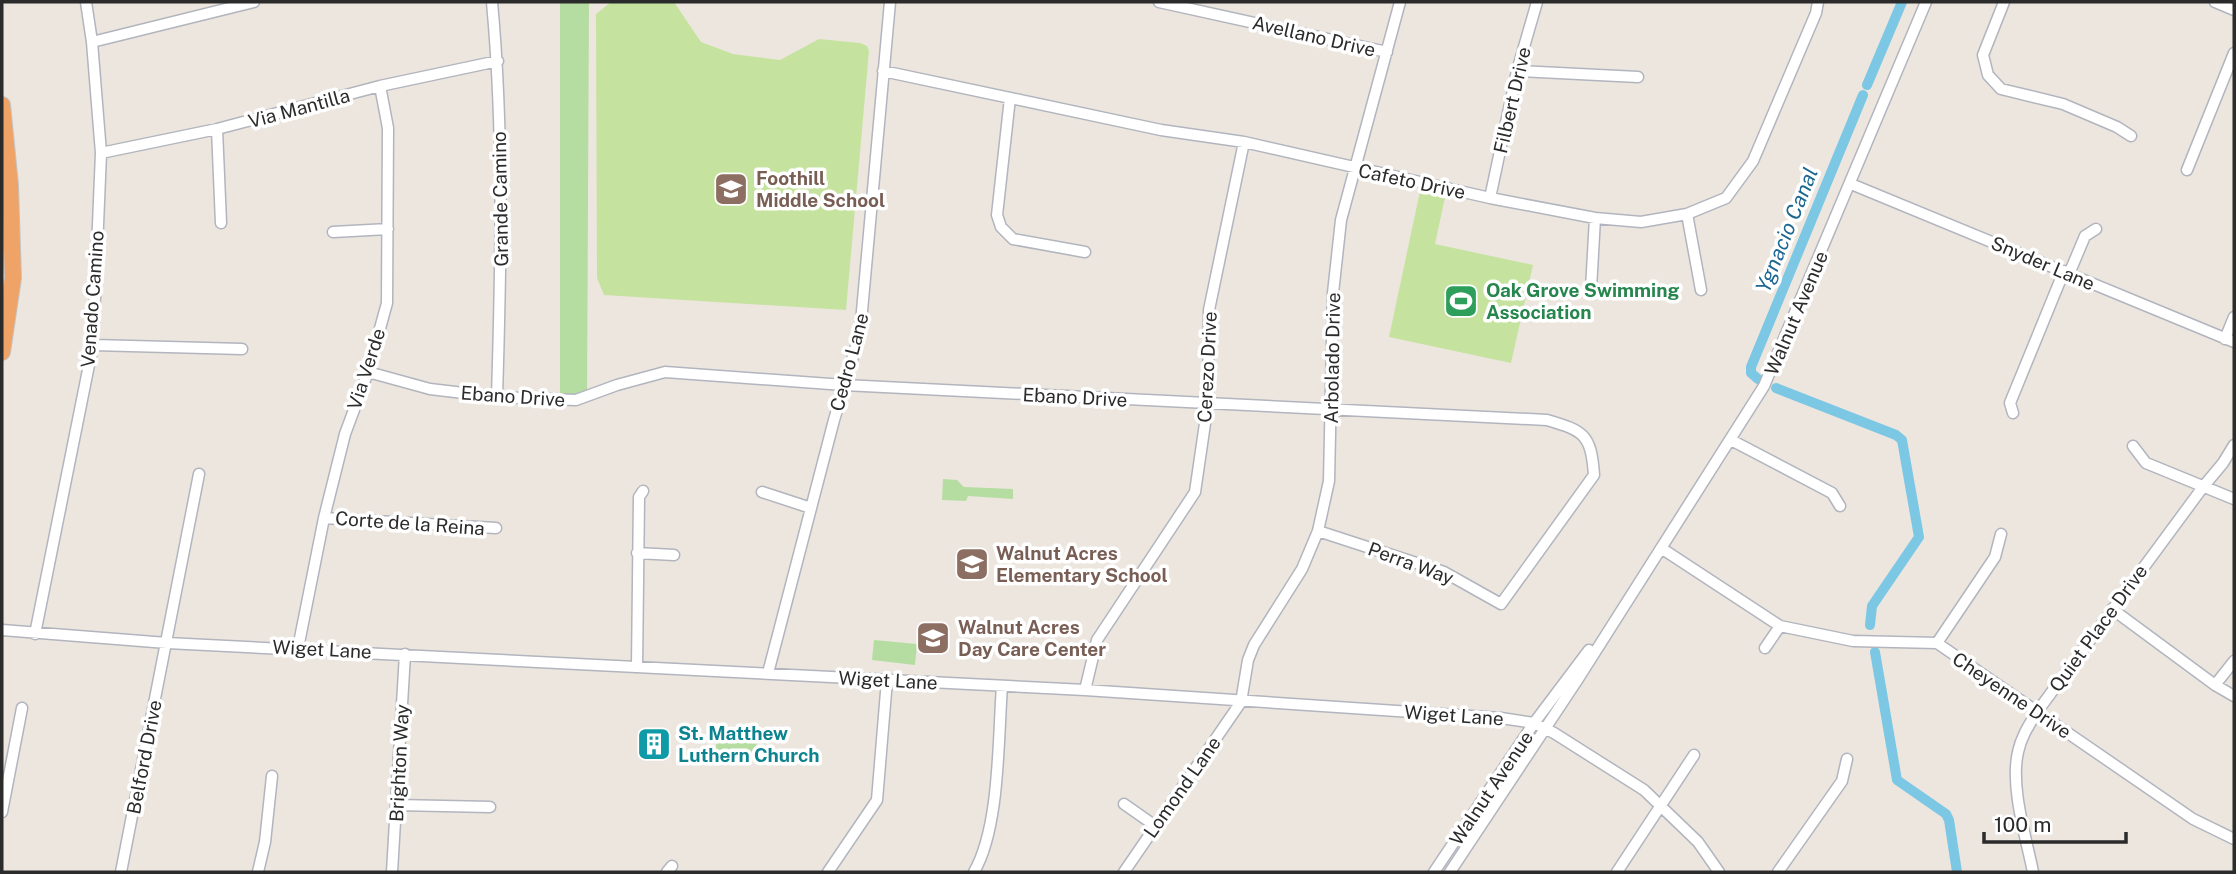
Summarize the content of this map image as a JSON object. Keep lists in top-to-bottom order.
{
  "streets": {
    "street": [
      "Avellano Drive",
      "Filbert Drive",
      "Via Mantilla",
      "Cafeto Drive",
      "Grande Camino",
      "Snyder Lane",
      "Venado Camino",
      "Walnut Avenue",
      "Arbolado Drive",
      "Cedro Lane",
      "Cerezo Drive",
      "Via Verde",
      "Ebano Drive",
      "Corte de la Reina",
      "Perra Way",
      "Quiet Place Drive",
      "Wiget Lane",
      "Cheyenne Drive",
      "Belford Drive",
      "Brighton Way",
      "Lomond Lane"
    ]
  },
  "crossings": [
    ["Avellano Drive", "Arbolado Drive"],
    ["Filbert Drive", "Cafeto Drive"],
    ["Via Mantilla", "Grande Camino"],
    ["Via Mantilla", "Venado Camino"],
    ["Via Mantilla", "Via Verde"],
    ["Cafeto Drive", "Arbolado Drive"],
    ["Cafeto Drive", "Cedro Lane"],
    ["Cafeto Drive", "Cerezo Drive"],
    ["Grande Camino", "Ebano Drive"],
    ["Snyder Lane", "Walnut Avenue"],
    ["Venado Camino", "Wiget Lane"],
    ["Walnut Avenue", "Wiget Lane"],
    ["Walnut Avenue", "Cheyenne Drive"],
    ["Arbolado Drive", "Ebano Drive"],
    ["Arbolado Drive", "Perra Way"],
    ["Arbolado Drive", "Wiget Lane"],
    ["Arbolado Drive", "Lomond Lane"],
    ["Cedro Lane", "Ebano Drive"],
    ["Cedro Lane", "Wiget Lane"],
    ["Cerezo Drive", "Ebano Drive"],
    ["Cerezo Drive", "Wiget Lane"],
    ["Via Verde", "Ebano Drive"],
    ["Via Verde", "Corte de la Reina"],
    ["Via Verde", "Wiget Lane"],
    ["Ebano Drive", "Perra Way"],
    ["Quiet Place Drive", "Cheyenne Drive"],
    ["Wiget Lane", "Belford Drive"],
    ["Wiget Lane", "Brighton Way"],
    ["Wiget Lane", "Lomond Lane"]
  ],
  "water": ["Ygnacio Canal"],
  "places": {
    "school or university": ["Foothill Middle School", "Walnut Acres Elementary School", "Walnut Acres Day Care Center"],
    "sports": ["Oak Grove Swimming Association"],
    "building": ["St. Matthew Luthern Church"]
  },
  "scale_bar": "100 m"
}
